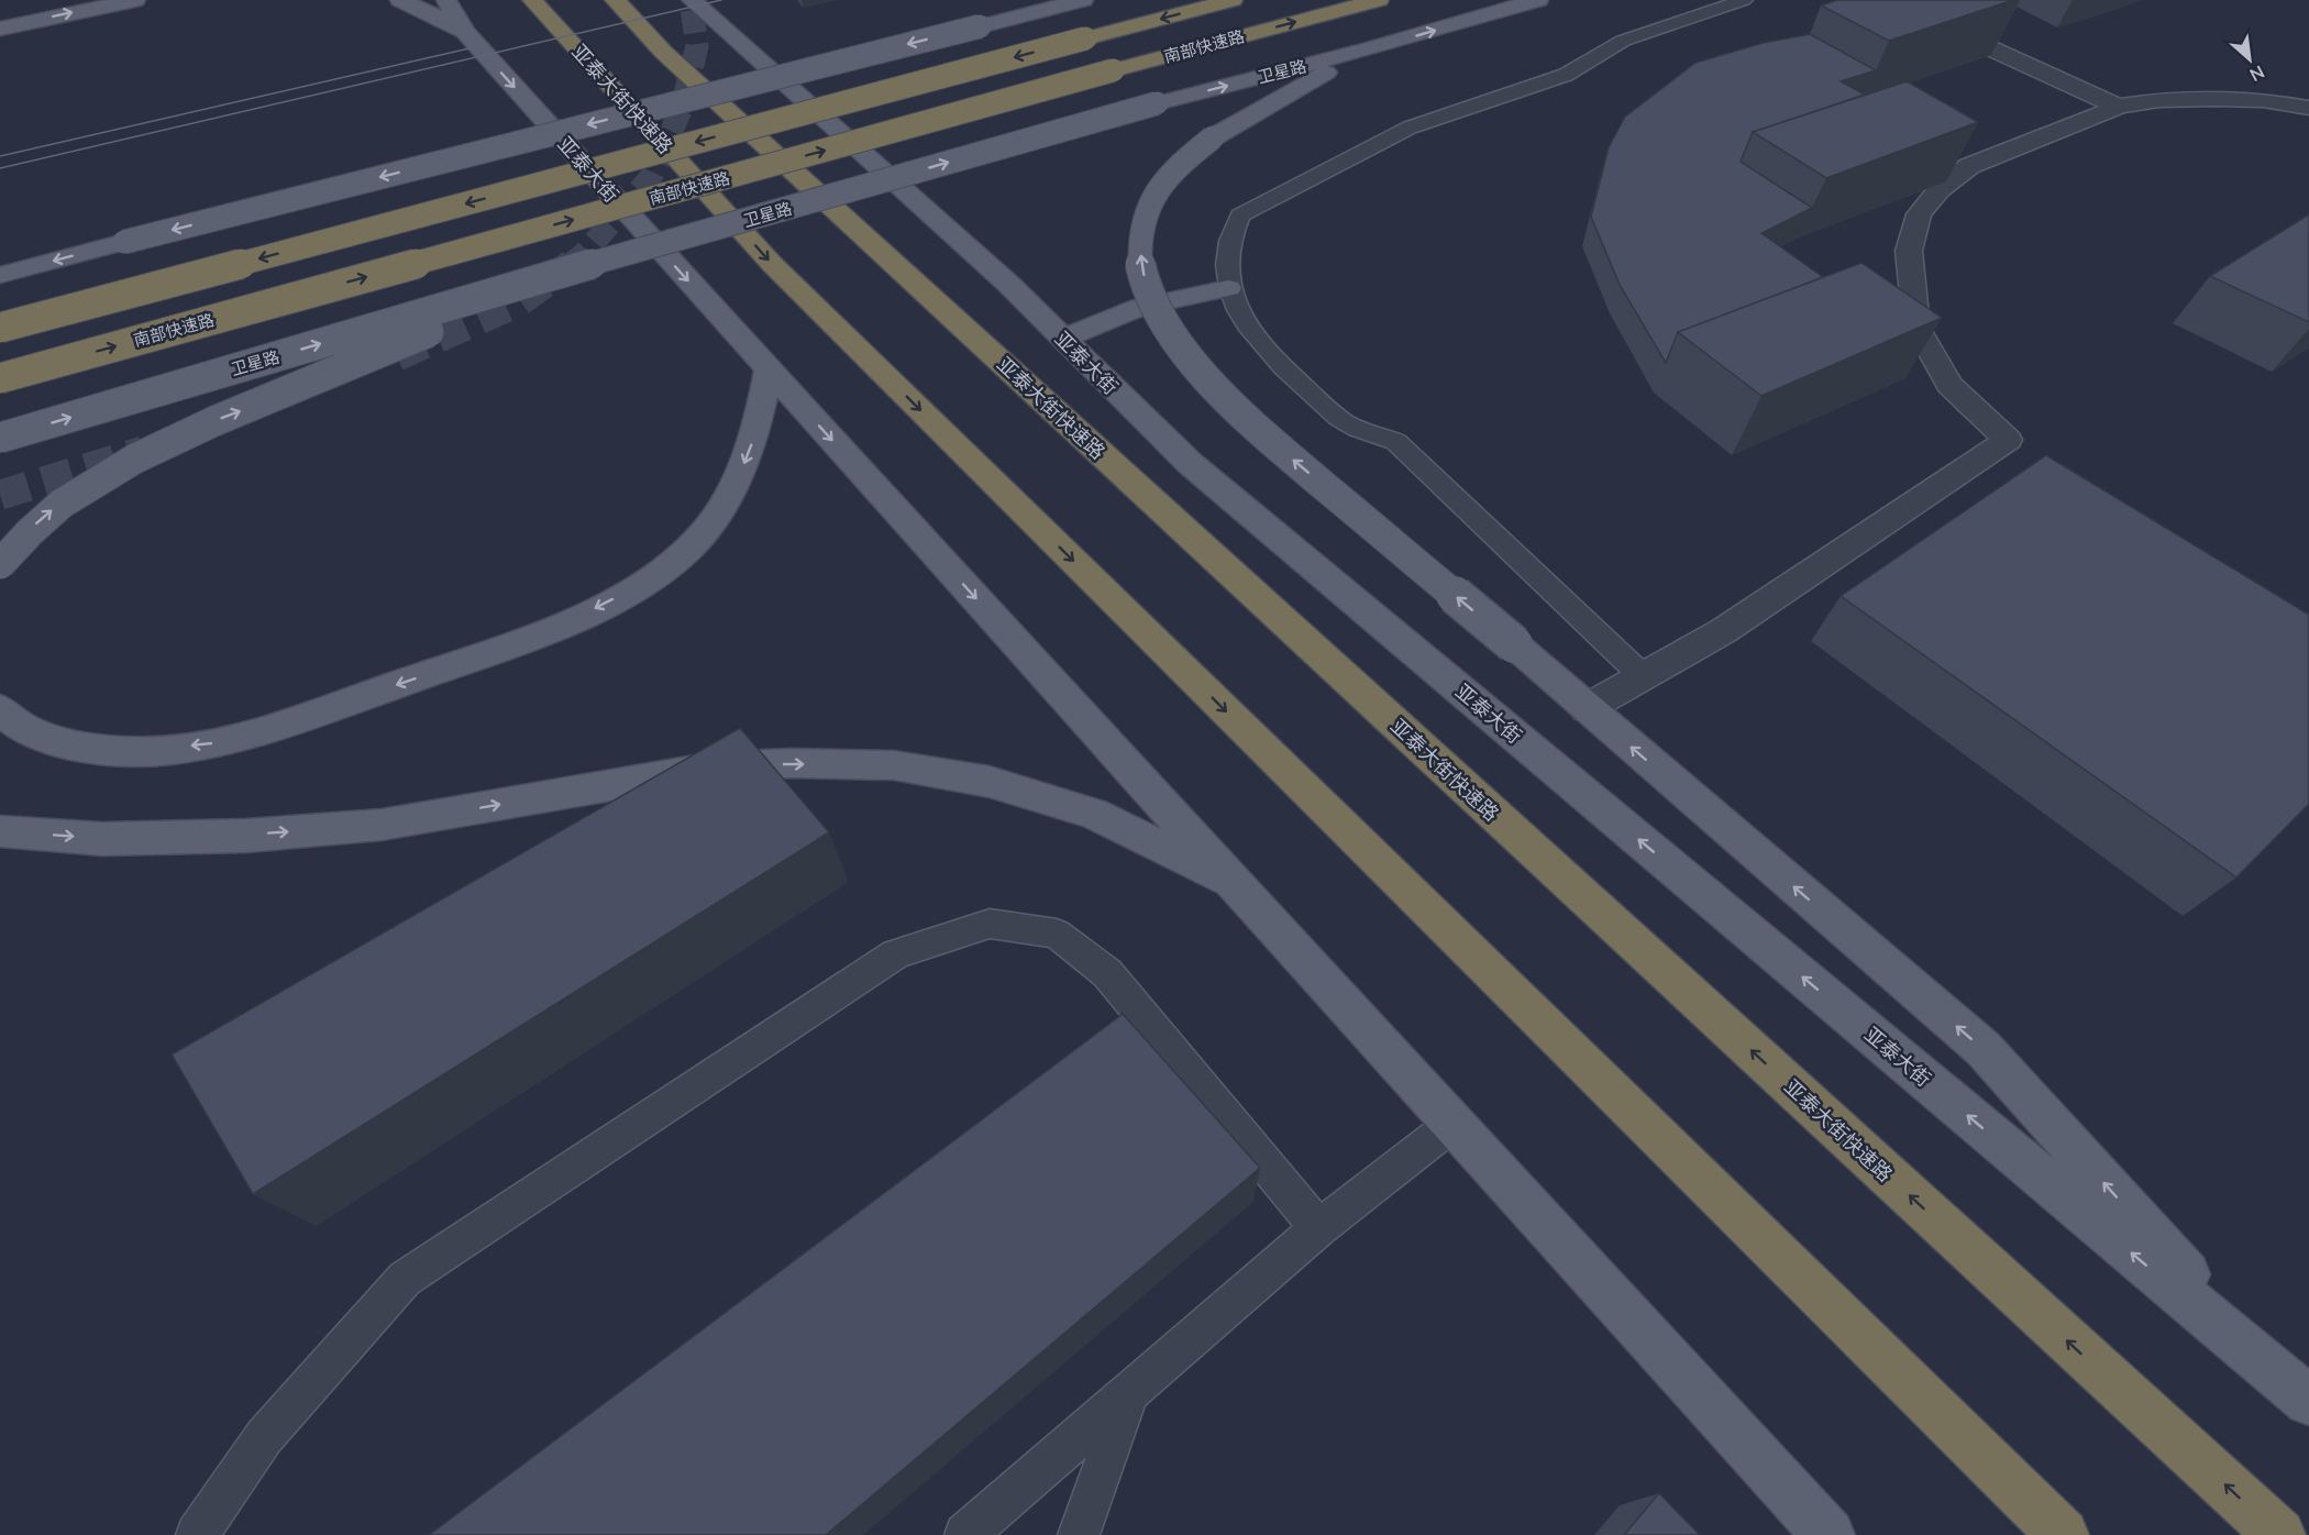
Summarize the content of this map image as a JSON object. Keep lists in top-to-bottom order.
{
  "streets": {
    "highway": ["南部快速路", "亚泰大街快速路"],
    "main road": ["卫星路", "亚泰大街"]
  },
  "north": "bottom right"
}
